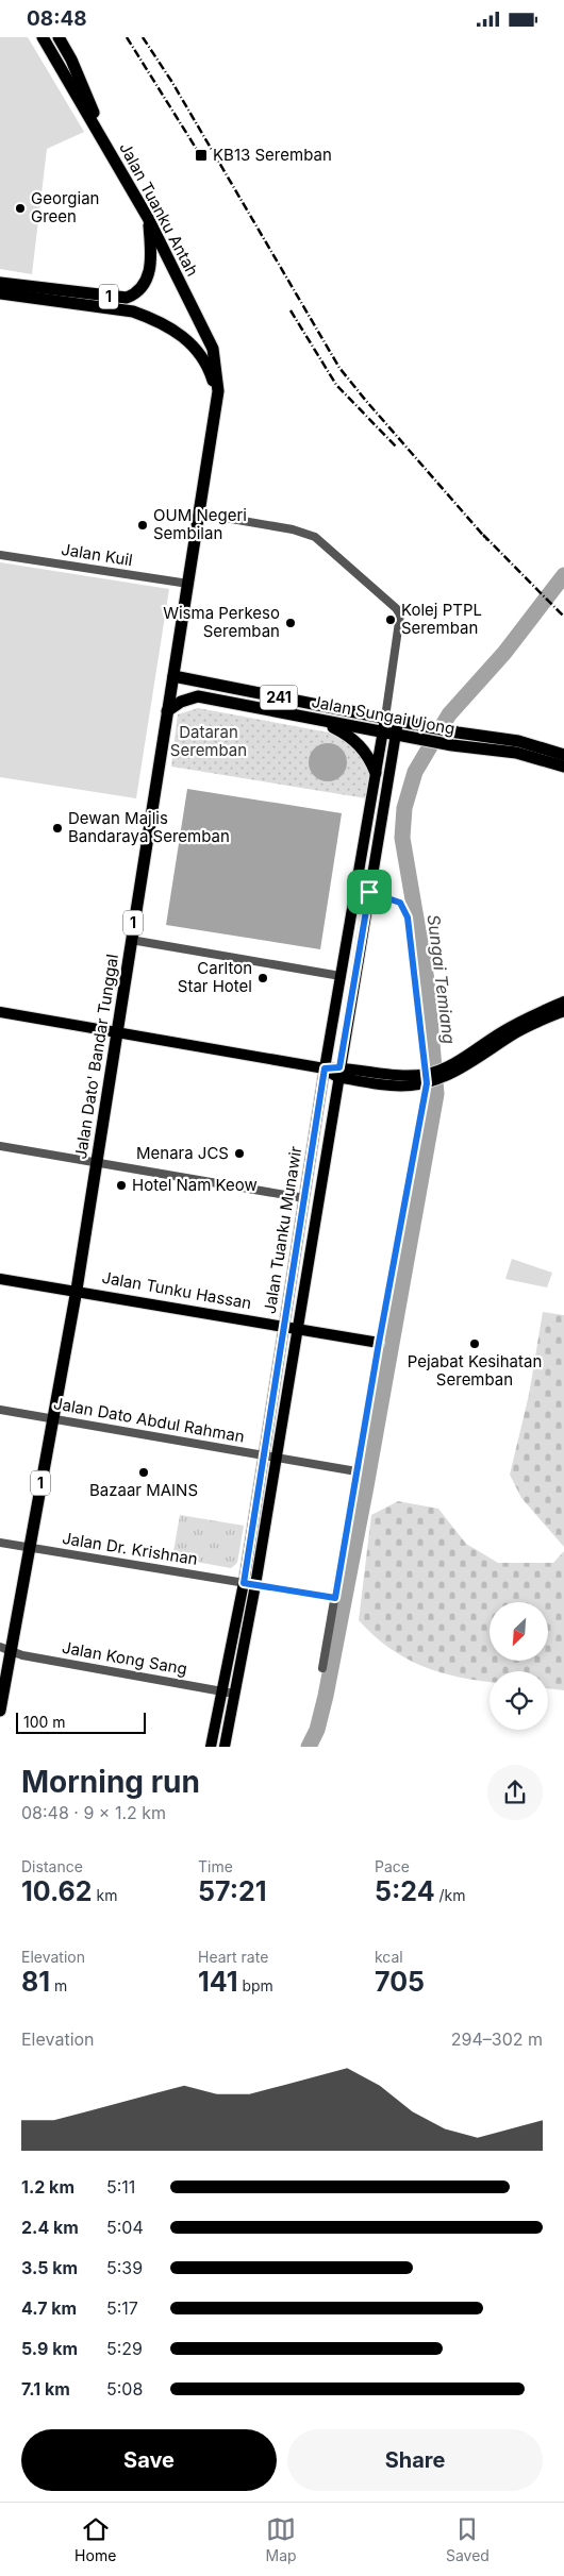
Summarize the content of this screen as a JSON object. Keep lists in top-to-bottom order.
{
  "streets": {
    "highway": [
      "Jalan Tuanku Antah",
      "1",
      "241",
      "Jalan Sungai Ujong",
      "Jalan Dato' Bandar Tunggal"
    ],
    "main road": ["Jalan Tuanku Munawir", "Jalan Tunku Hassan"],
    "street": [
      "Jalan Kuil",
      "Jalan Dato Abdul Rahman",
      "Jalan Dr. Krishnan",
      "Jalan Kong Sang"
    ]
  },
  "crossings": [
    ["Jalan Tuanku Antah", "1"],
    ["Jalan Tuanku Antah", "Jalan Dato' Bandar Tunggal"],
    ["1", "Jalan Dato' Bandar Tunggal"],
    ["Jalan Kuil", "Jalan Dato' Bandar Tunggal"],
    ["Jalan Sungai Ujong", "Jalan Dato' Bandar Tunggal"],
    ["Jalan Sungai Ujong", "Jalan Tuanku Munawir"],
    ["Jalan Dato' Bandar Tunggal", "Jalan Tunku Hassan"],
    ["Jalan Dato' Bandar Tunggal", "Jalan Dato Abdul Rahman"],
    ["Jalan Dato' Bandar Tunggal", "Jalan Dr. Krishnan"],
    ["Jalan Dato' Bandar Tunggal", "Jalan Kong Sang"],
    ["Jalan Tuanku Munawir", "Jalan Tunku Hassan"],
    ["Jalan Tuanku Munawir", "Jalan Dato Abdul Rahman"],
    ["Jalan Tuanku Munawir", "Jalan Dr. Krishnan"],
    ["Jalan Tuanku Munawir", "Jalan Kong Sang"]
  ],
  "water": ["Sungai Temiang"],
  "parks": ["Dataran Seremban"],
  "places": {
    "transit": ["KB13 Seremban"],
    "other": [
      "Georgian Green",
      "OUM Negeri Sembilan",
      "Kolej PTPL Seremban",
      "Wisma Perkeso Seremban",
      "Dewan Majlis Bandaraya Seremban",
      "Carlton Star Hotel",
      "Menara JCS",
      "Hotel Nam Keow",
      "Pejabat Kesihatan Seremban",
      "Bazaar MAINS"
    ]
  },
  "scale_bar": "100 m",
  "north": "bottom left",
  "page": {
    "status": "08:48",
    "scale": "100 m",
    "heading": ["Morning run", "08:48 · 9 × 1.2 km"],
    "stats": [
      ["Distance", "10.62 km"],
      ["Time", "57:21"],
      ["Pace", "5:24 /km"],
      ["Elevation", "81 m"],
      ["Heart rate", "141 bpm"],
      ["kcal", "705"]
    ],
    "chart": ["Elevation", "294–302 m"],
    "list": [
      {
        "name": "1.2 km",
        "note": "5:11"
      },
      {
        "name": "2.4 km",
        "note": "5:04"
      },
      {
        "name": "3.5 km",
        "note": "5:39"
      },
      {
        "name": "4.7 km",
        "note": "5:17"
      },
      {
        "name": "5.9 km",
        "note": "5:29"
      },
      {
        "name": "7.1 km",
        "note": "5:08"
      }
    ],
    "buttons": ["Save", "Share"],
    "tabs": ["Home", "Map", "Saved"]
  }
}
